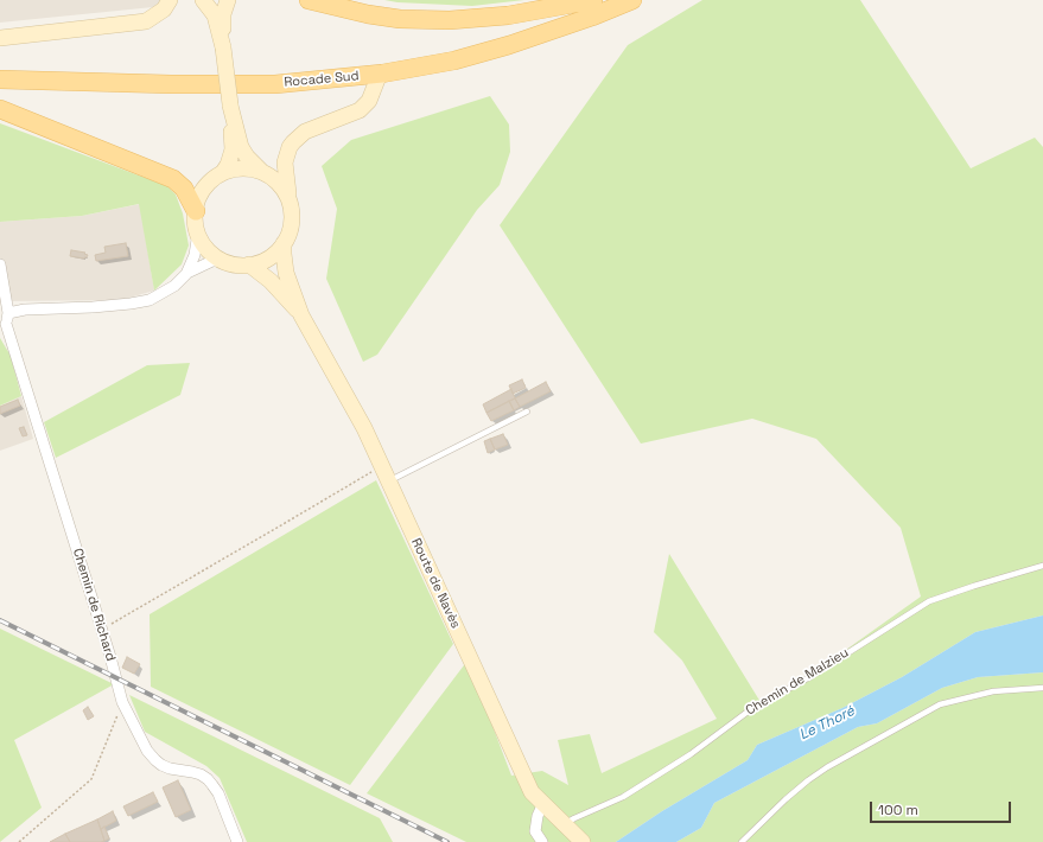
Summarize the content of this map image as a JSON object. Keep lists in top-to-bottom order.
{
  "streets": {
    "main road": ["Rocade Sud", "Route de Navès"],
    "street": ["Chemin de Richard"],
    "lane": ["Chemin de Malzieu"]
  },
  "crossings": [
    ["Route de Navès", "Chemin de Malzieu"]
  ],
  "water": ["Le Thoré"],
  "scale_bar": "100 m"
}
